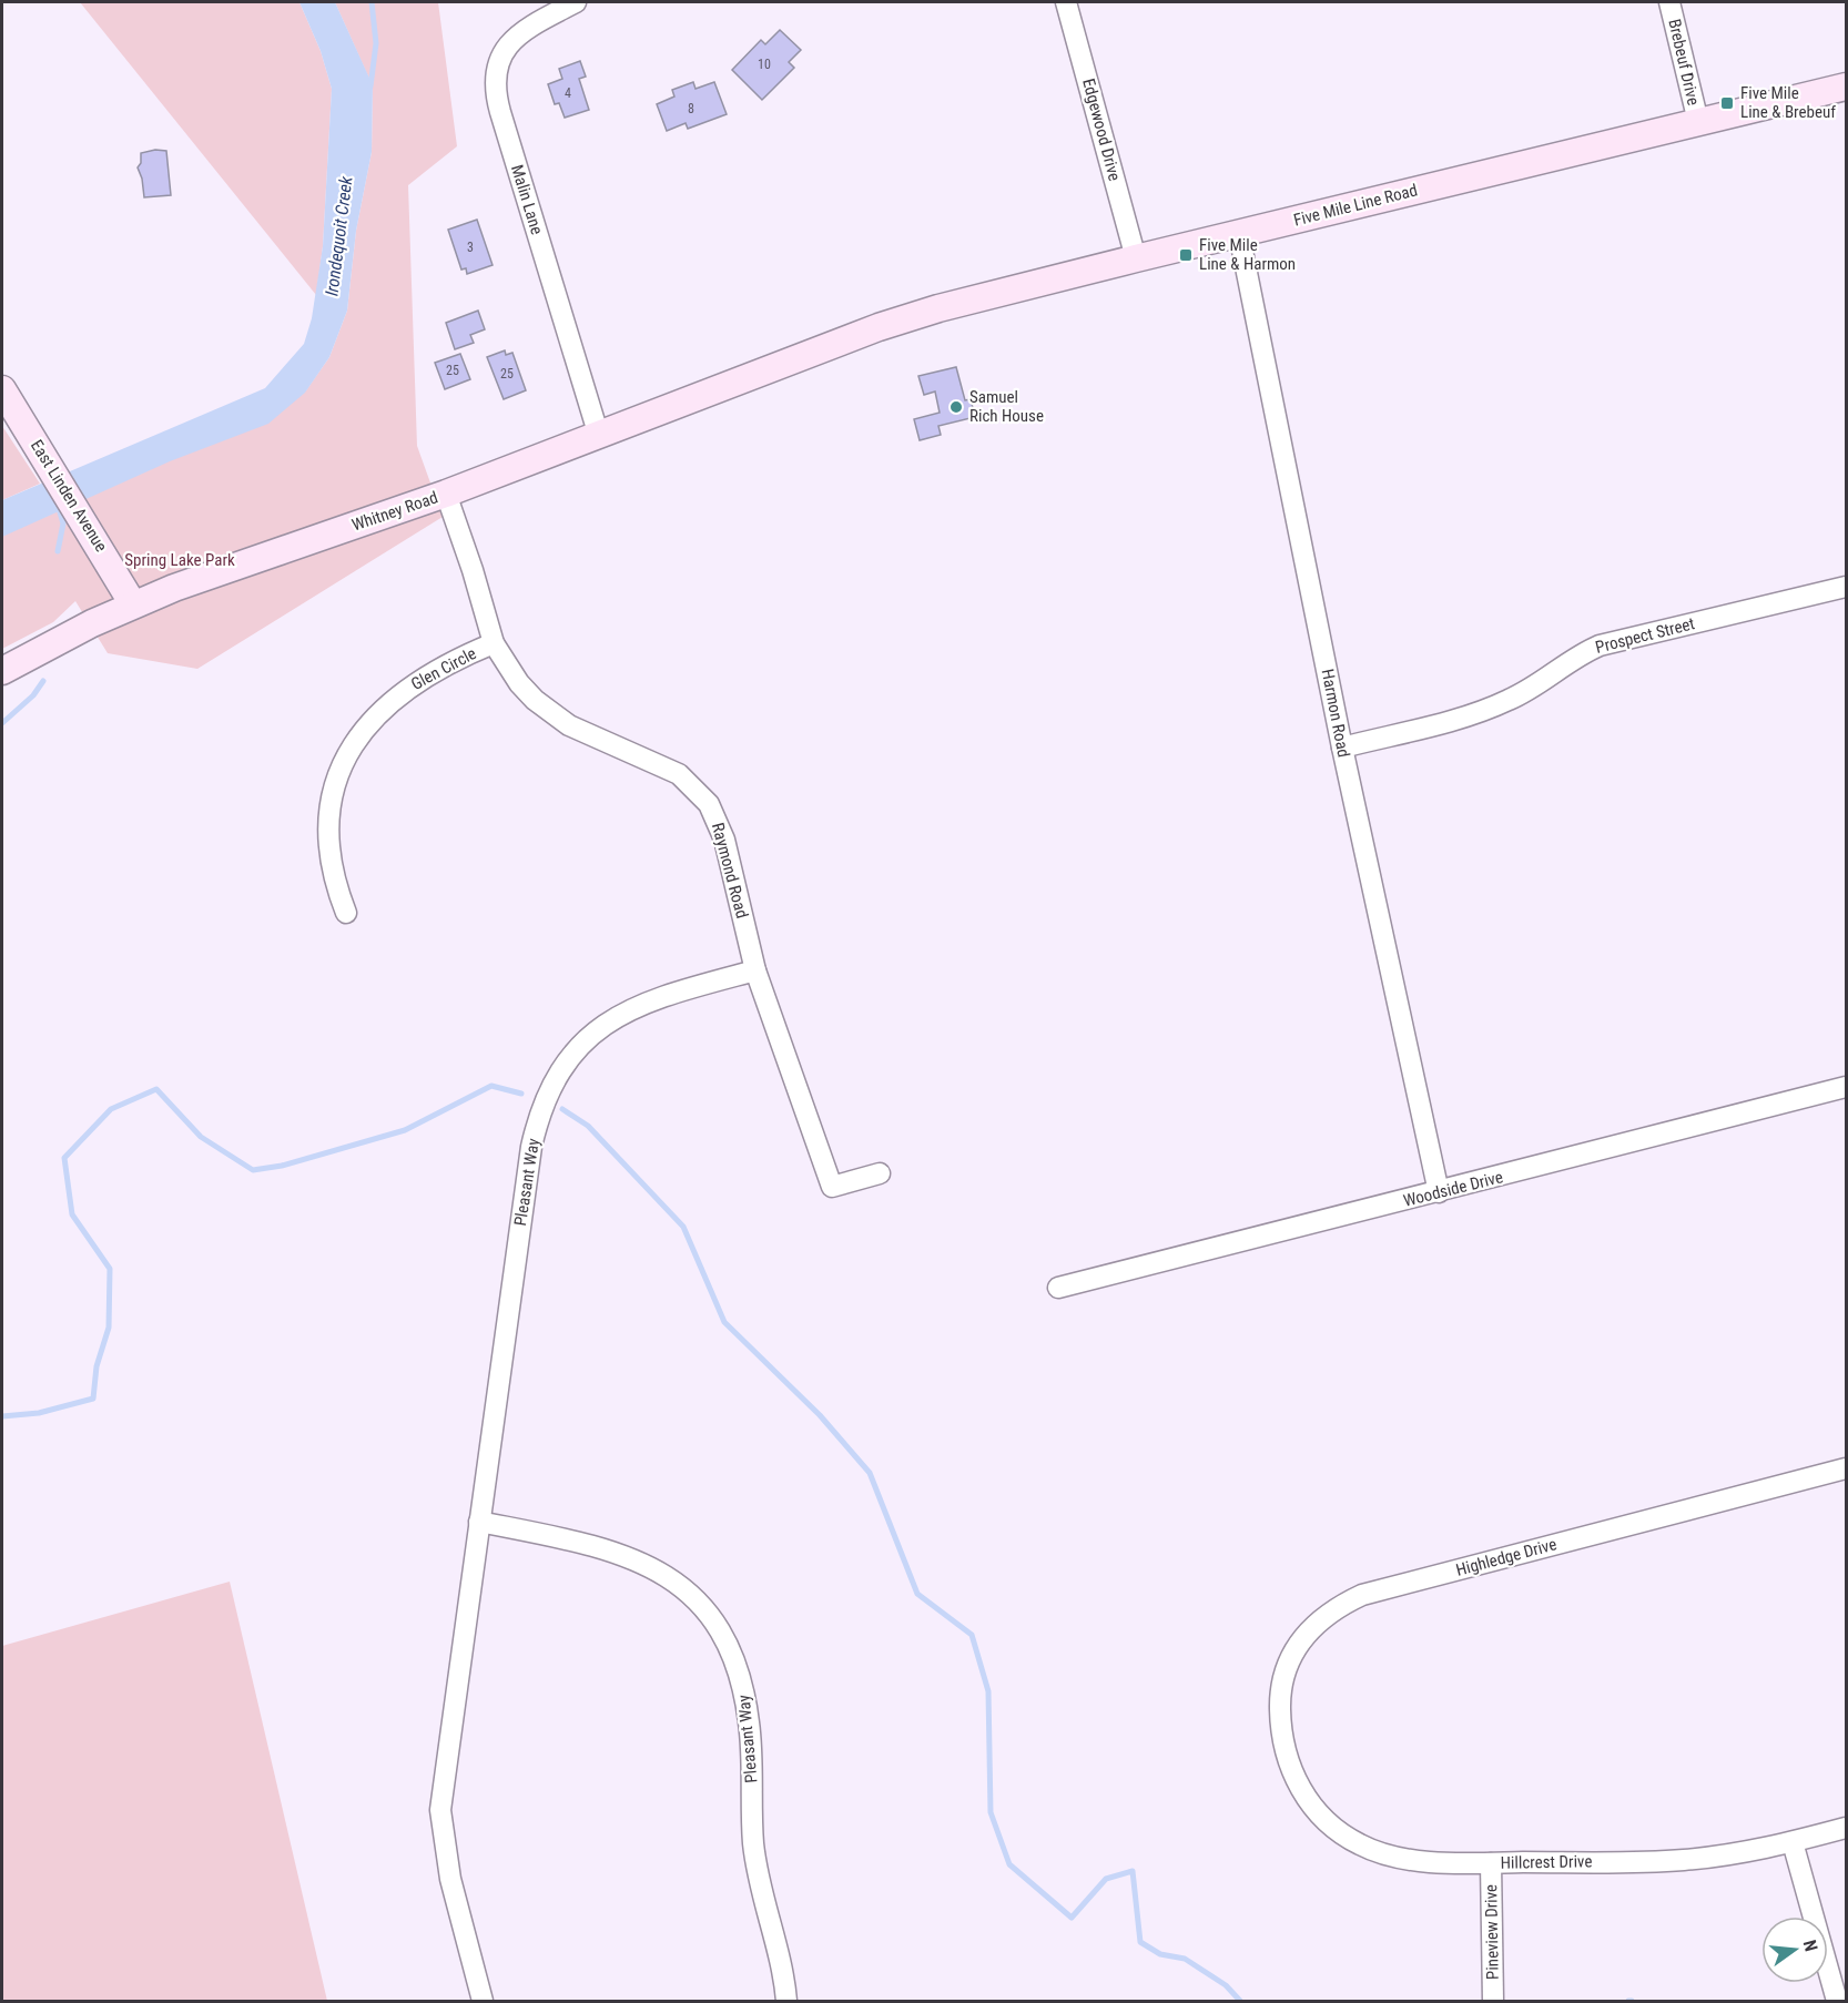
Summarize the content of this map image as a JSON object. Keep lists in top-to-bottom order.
{
  "streets": {
    "main road": ["Five Mile Line Road", "East Linden Avenue", "Whitney Road"],
    "street": [
      "Brebeuf Drive",
      "Edgewood Drive",
      "Malin Lane",
      "Prospect Street",
      "Glen Circle",
      "Harmon Road",
      "Raymond Road",
      "Pleasant Way",
      "Woodside Drive",
      "Highledge Drive",
      "Hillcrest Drive",
      "Pineview Drive"
    ]
  },
  "crossings": [
    ["Brebeuf Drive", "Five Mile Line Road"],
    ["Edgewood Drive", "Five Mile Line Road"],
    ["Malin Lane", "Whitney Road"],
    ["Five Mile Line Road", "Whitney Road"],
    ["Five Mile Line Road", "Harmon Road"],
    ["East Linden Avenue", "Whitney Road"],
    ["Whitney Road", "Raymond Road"],
    ["Prospect Street", "Harmon Road"],
    ["Glen Circle", "Raymond Road"],
    ["Harmon Road", "Woodside Drive"],
    ["Raymond Road", "Pleasant Way"],
    ["Highledge Drive", "Hillcrest Drive"],
    ["Hillcrest Drive", "Pineview Drive"]
  ],
  "water": ["Irondequoit Creek"],
  "parks": ["Spring Lake Park"],
  "places": {
    "transit": ["Five Mile Line & Brebeuf", "Five Mile Line & Harmon"],
    "other": ["Samuel Rich House"]
  },
  "house_numbers": [
    "10",
    "4",
    "8",
    "3",
    "25",
    "25"
  ],
  "north": "right"
}
